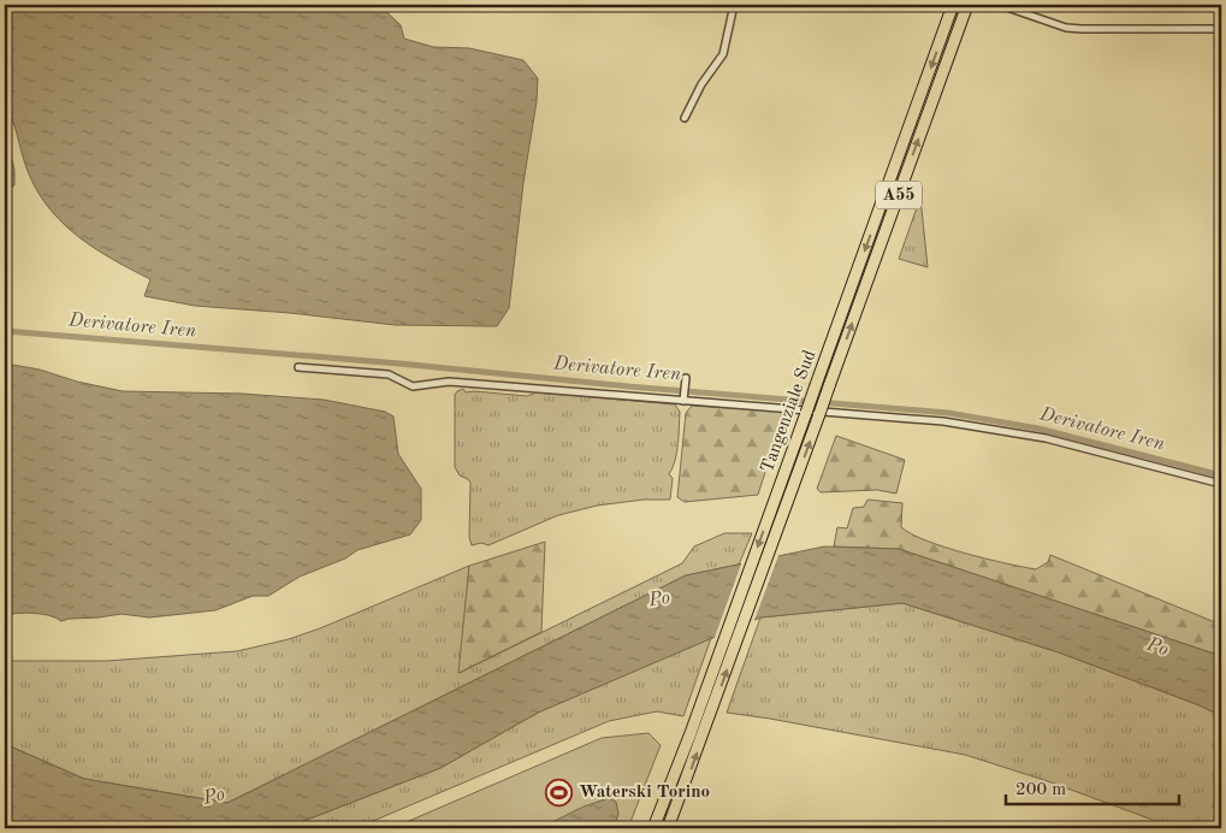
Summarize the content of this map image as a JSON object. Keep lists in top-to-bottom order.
{
  "streets": {
    "highway": ["A55", "Tangenziale Sud"]
  },
  "water": ["Derivatore Iren", "Po"],
  "places": {
    "sports": ["Waterski Torino"]
  },
  "scale_bar": "200 m"
}
